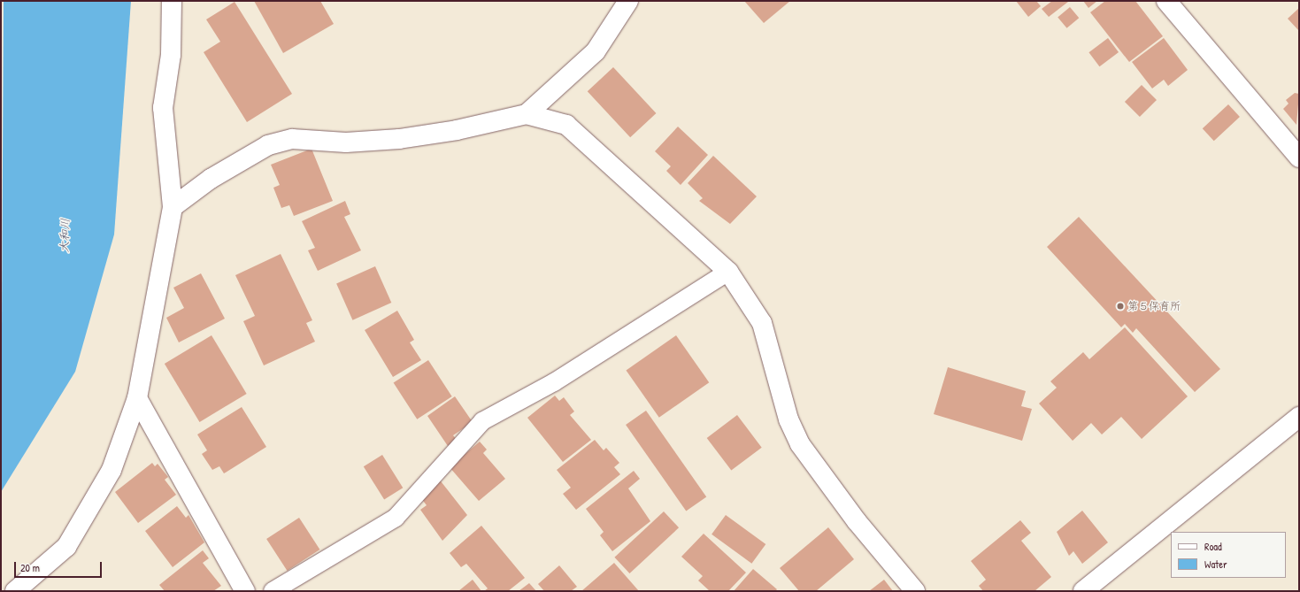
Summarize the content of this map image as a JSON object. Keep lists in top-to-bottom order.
{
  "water": ["大和川"],
  "places": ["第５保育所"],
  "legend": ["Road", "Water"],
  "scale_bar": "20 m"
}
